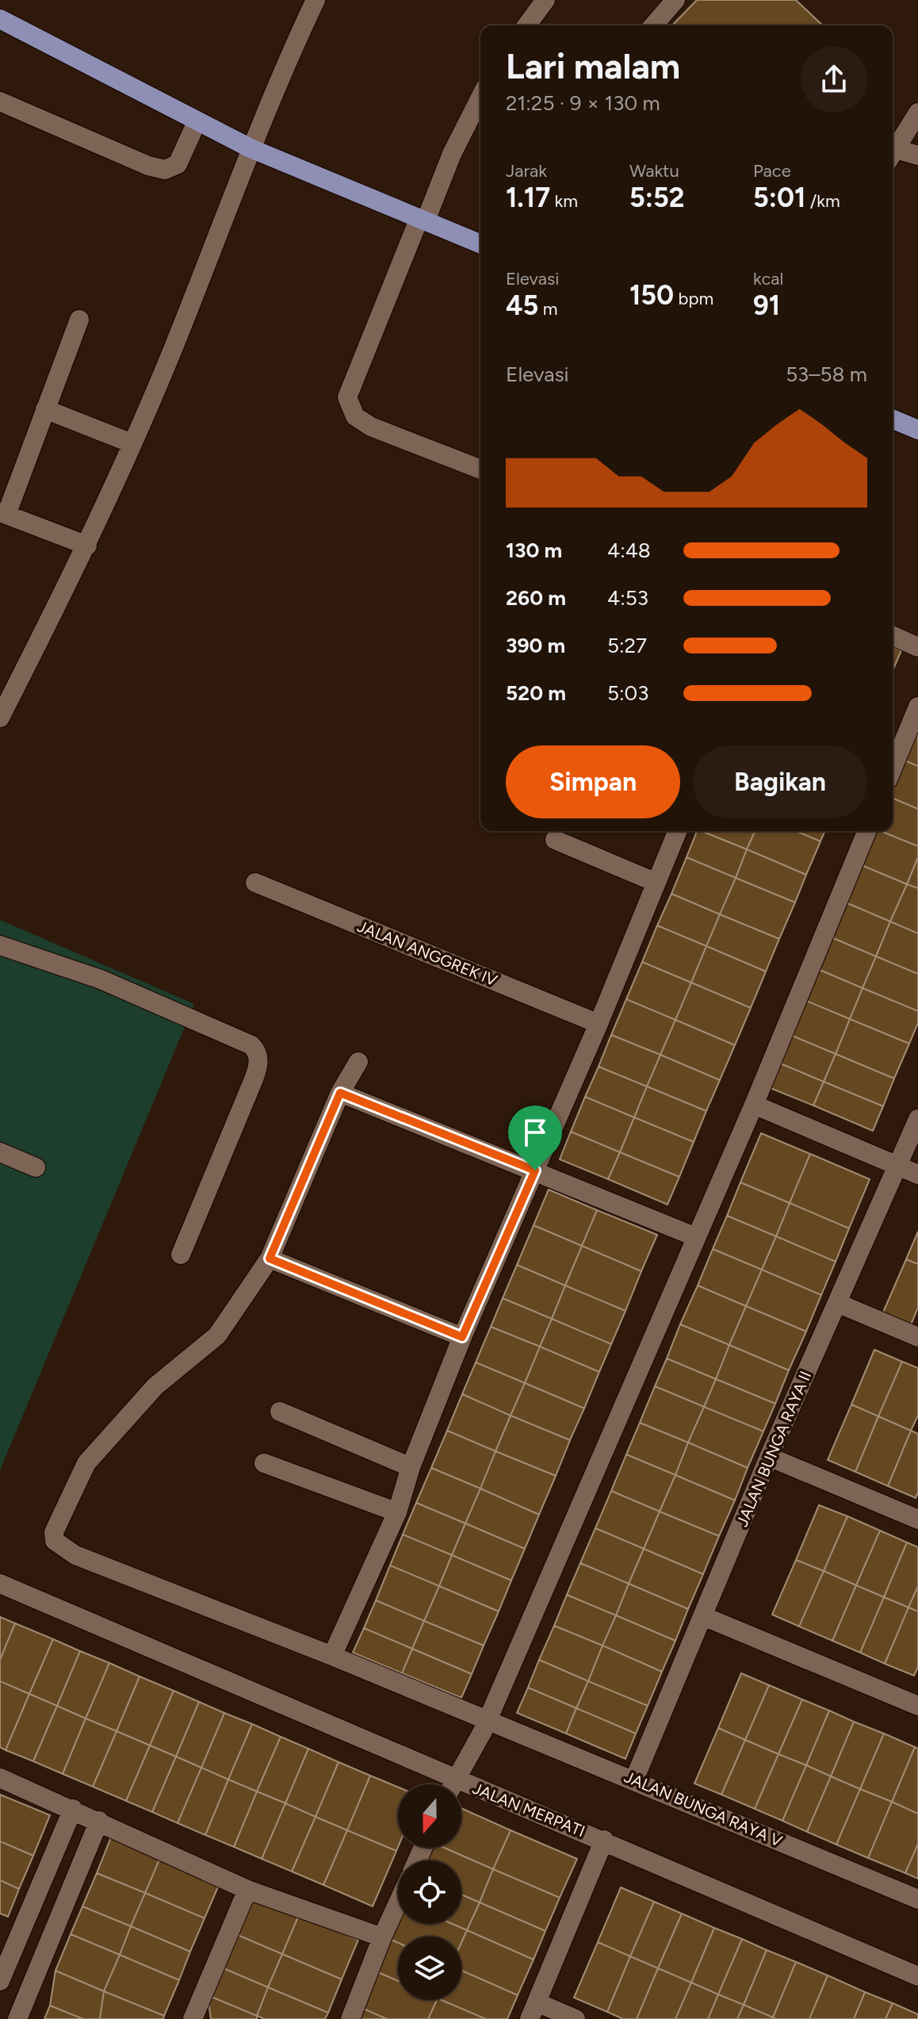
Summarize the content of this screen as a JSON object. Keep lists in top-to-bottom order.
{
  "streets": {
    "street": [
      "JALAN ANGGREK IV",
      "JALAN BUNGA RAYA II",
      "JALAN BUNGA RAYA V",
      "JALAN MERPATI"
    ]
  },
  "crossings": [
    ["JALAN BUNGA RAYA II", "JALAN BUNGA RAYA V"]
  ],
  "north": "bottom",
  "page": {
    "heading": ["Lari malam", "21:25 · 9 × 130 m"],
    "stats": [
      ["Jarak", "1.17 km"],
      ["Waktu", "5:52"],
      ["Pace", "5:01 /km"],
      ["Elevasi", "45 m"],
      ["150 bpm"],
      ["kcal", "91"]
    ],
    "chart": ["Elevasi", "53–58 m"],
    "list": [
      {
        "name": "130 m",
        "note": "4:48"
      },
      {
        "name": "260 m",
        "note": "4:53"
      },
      {
        "name": "390 m",
        "note": "5:27"
      },
      {
        "name": "520 m",
        "note": "5:03"
      }
    ],
    "buttons": ["Simpan", "Bagikan"]
  }
}
